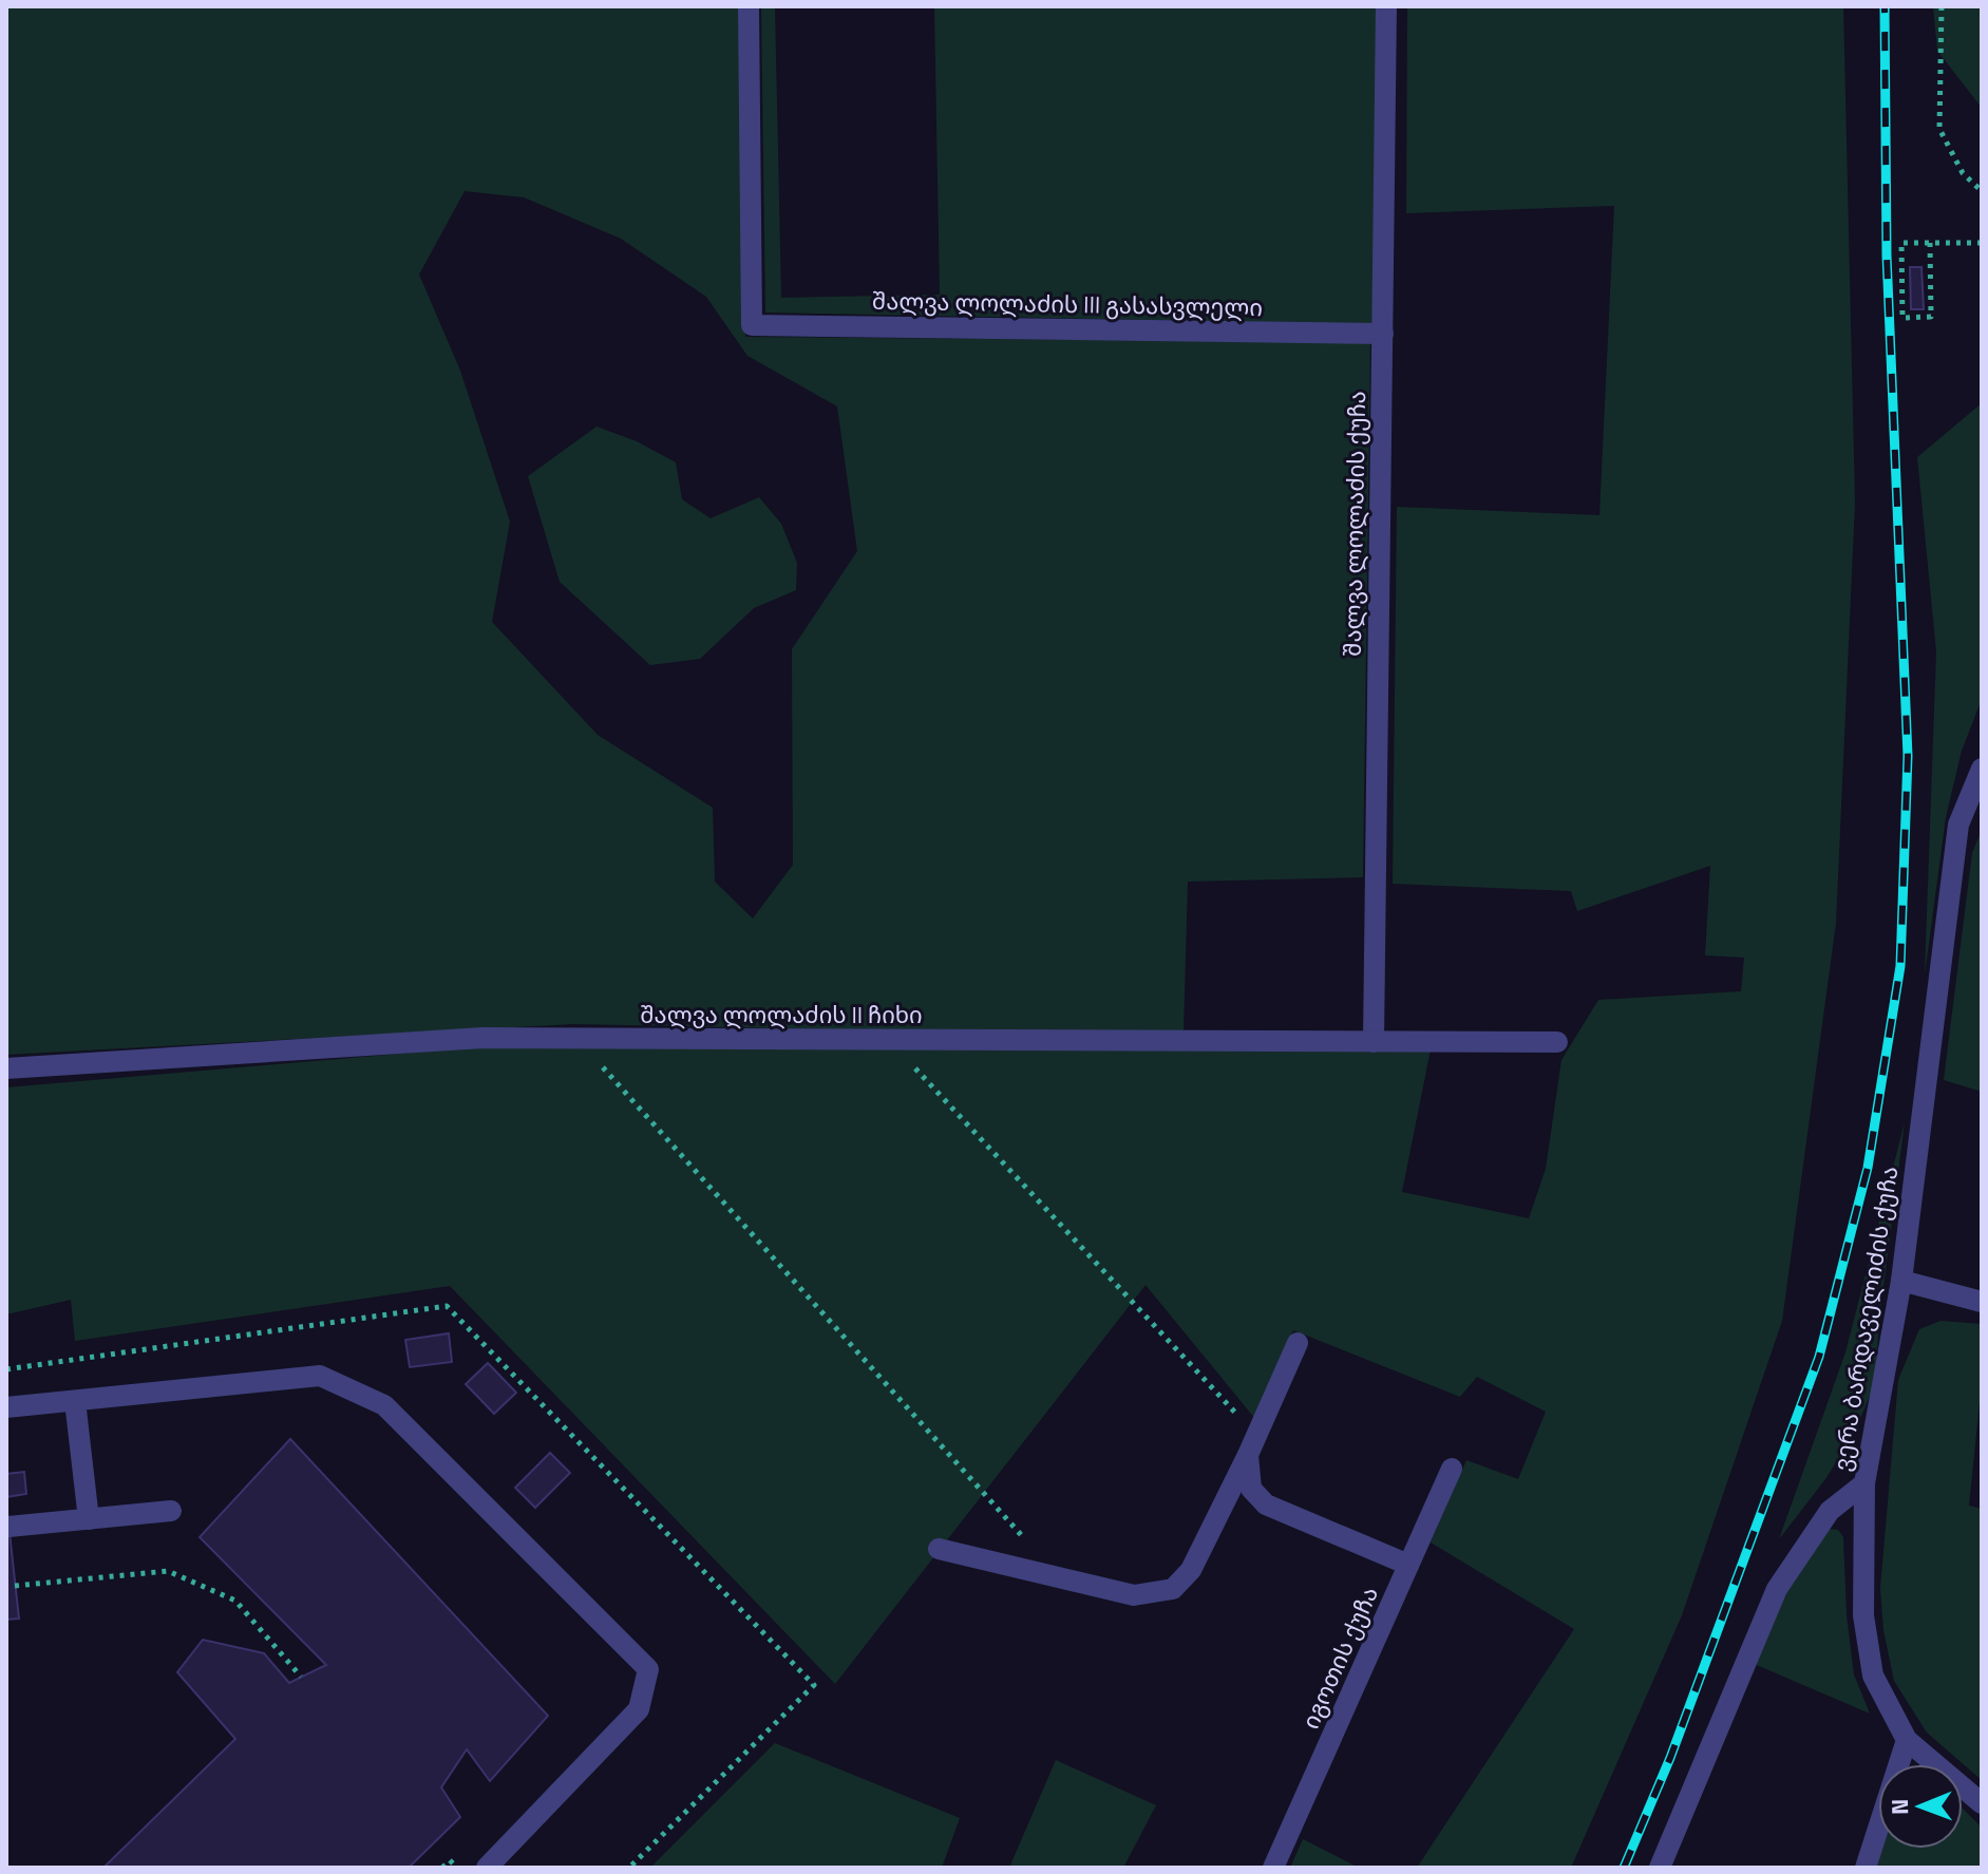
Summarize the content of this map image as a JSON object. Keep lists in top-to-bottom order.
{
  "streets": {
    "street": [
      "შალვა ლოლაძის III გასასვლელი",
      "შალვა ლოლაძის ქუჩა",
      "შალვა ლოლაძის II ჩიხი",
      "ვერა ბარდაველიძის ქუჩა",
      "იგოთის ქუჩა"
    ]
  },
  "crossings": [
    ["შალვა ლოლაძის III გასასვლელი", "შალვა ლოლაძის ქუჩა"],
    ["შალვა ლოლაძის ქუჩა", "შალვა ლოლაძის II ჩიხი"]
  ],
  "north": "left"
}
